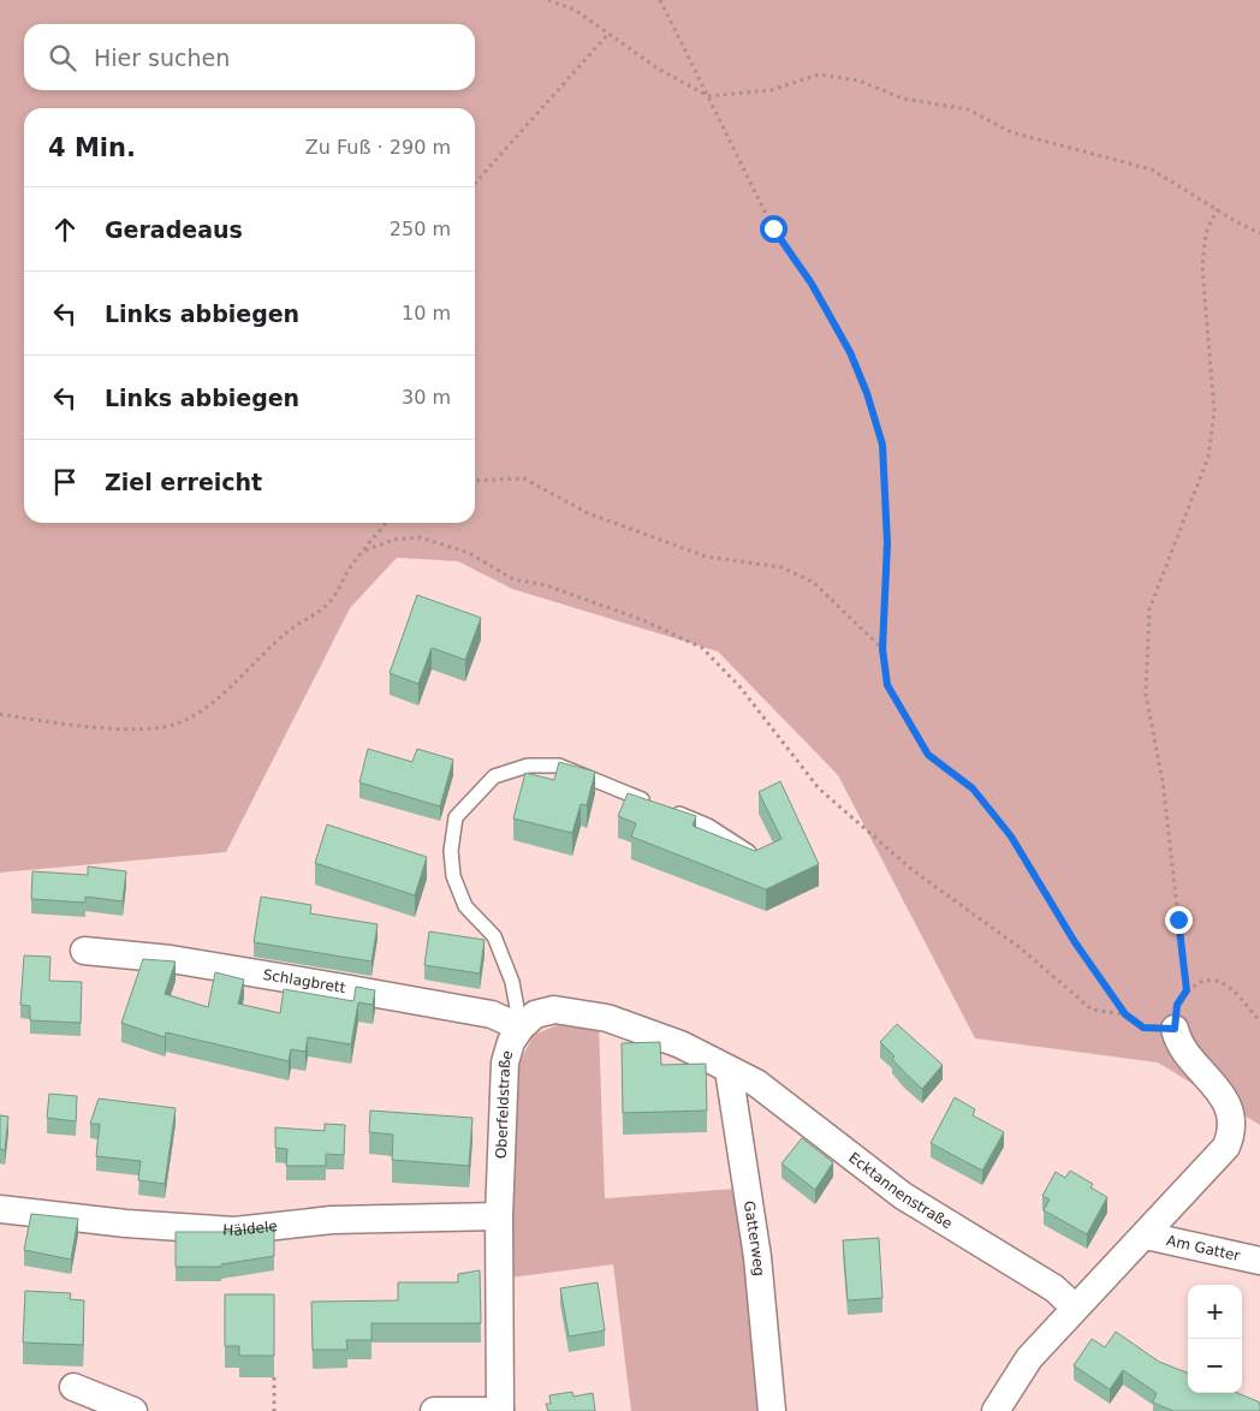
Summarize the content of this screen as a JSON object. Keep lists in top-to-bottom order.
{
  "streets": {
    "street": [
      "Schlagbrett",
      "Oberfeldstraße",
      "Ecktannenstraße",
      "Häldele",
      "Gatterweg",
      "Am Gatter"
    ]
  },
  "crossings": [
    ["Schlagbrett", "Oberfeldstraße"],
    ["Oberfeldstraße", "Häldele"],
    ["Ecktannenstraße", "Gatterweg"]
  ],
  "page": {
    "search": "Hier suchen",
    "heading": ["4 Min.", "Zu Fuß · 290 m"],
    "list": [
      ["Geradeaus", "250 m"],
      ["Links abbiegen", "10 m"],
      ["Links abbiegen", "30 m"],
      "Ziel erreicht"
    ],
    "map_buttons": ["+", "−"]
  }
}
